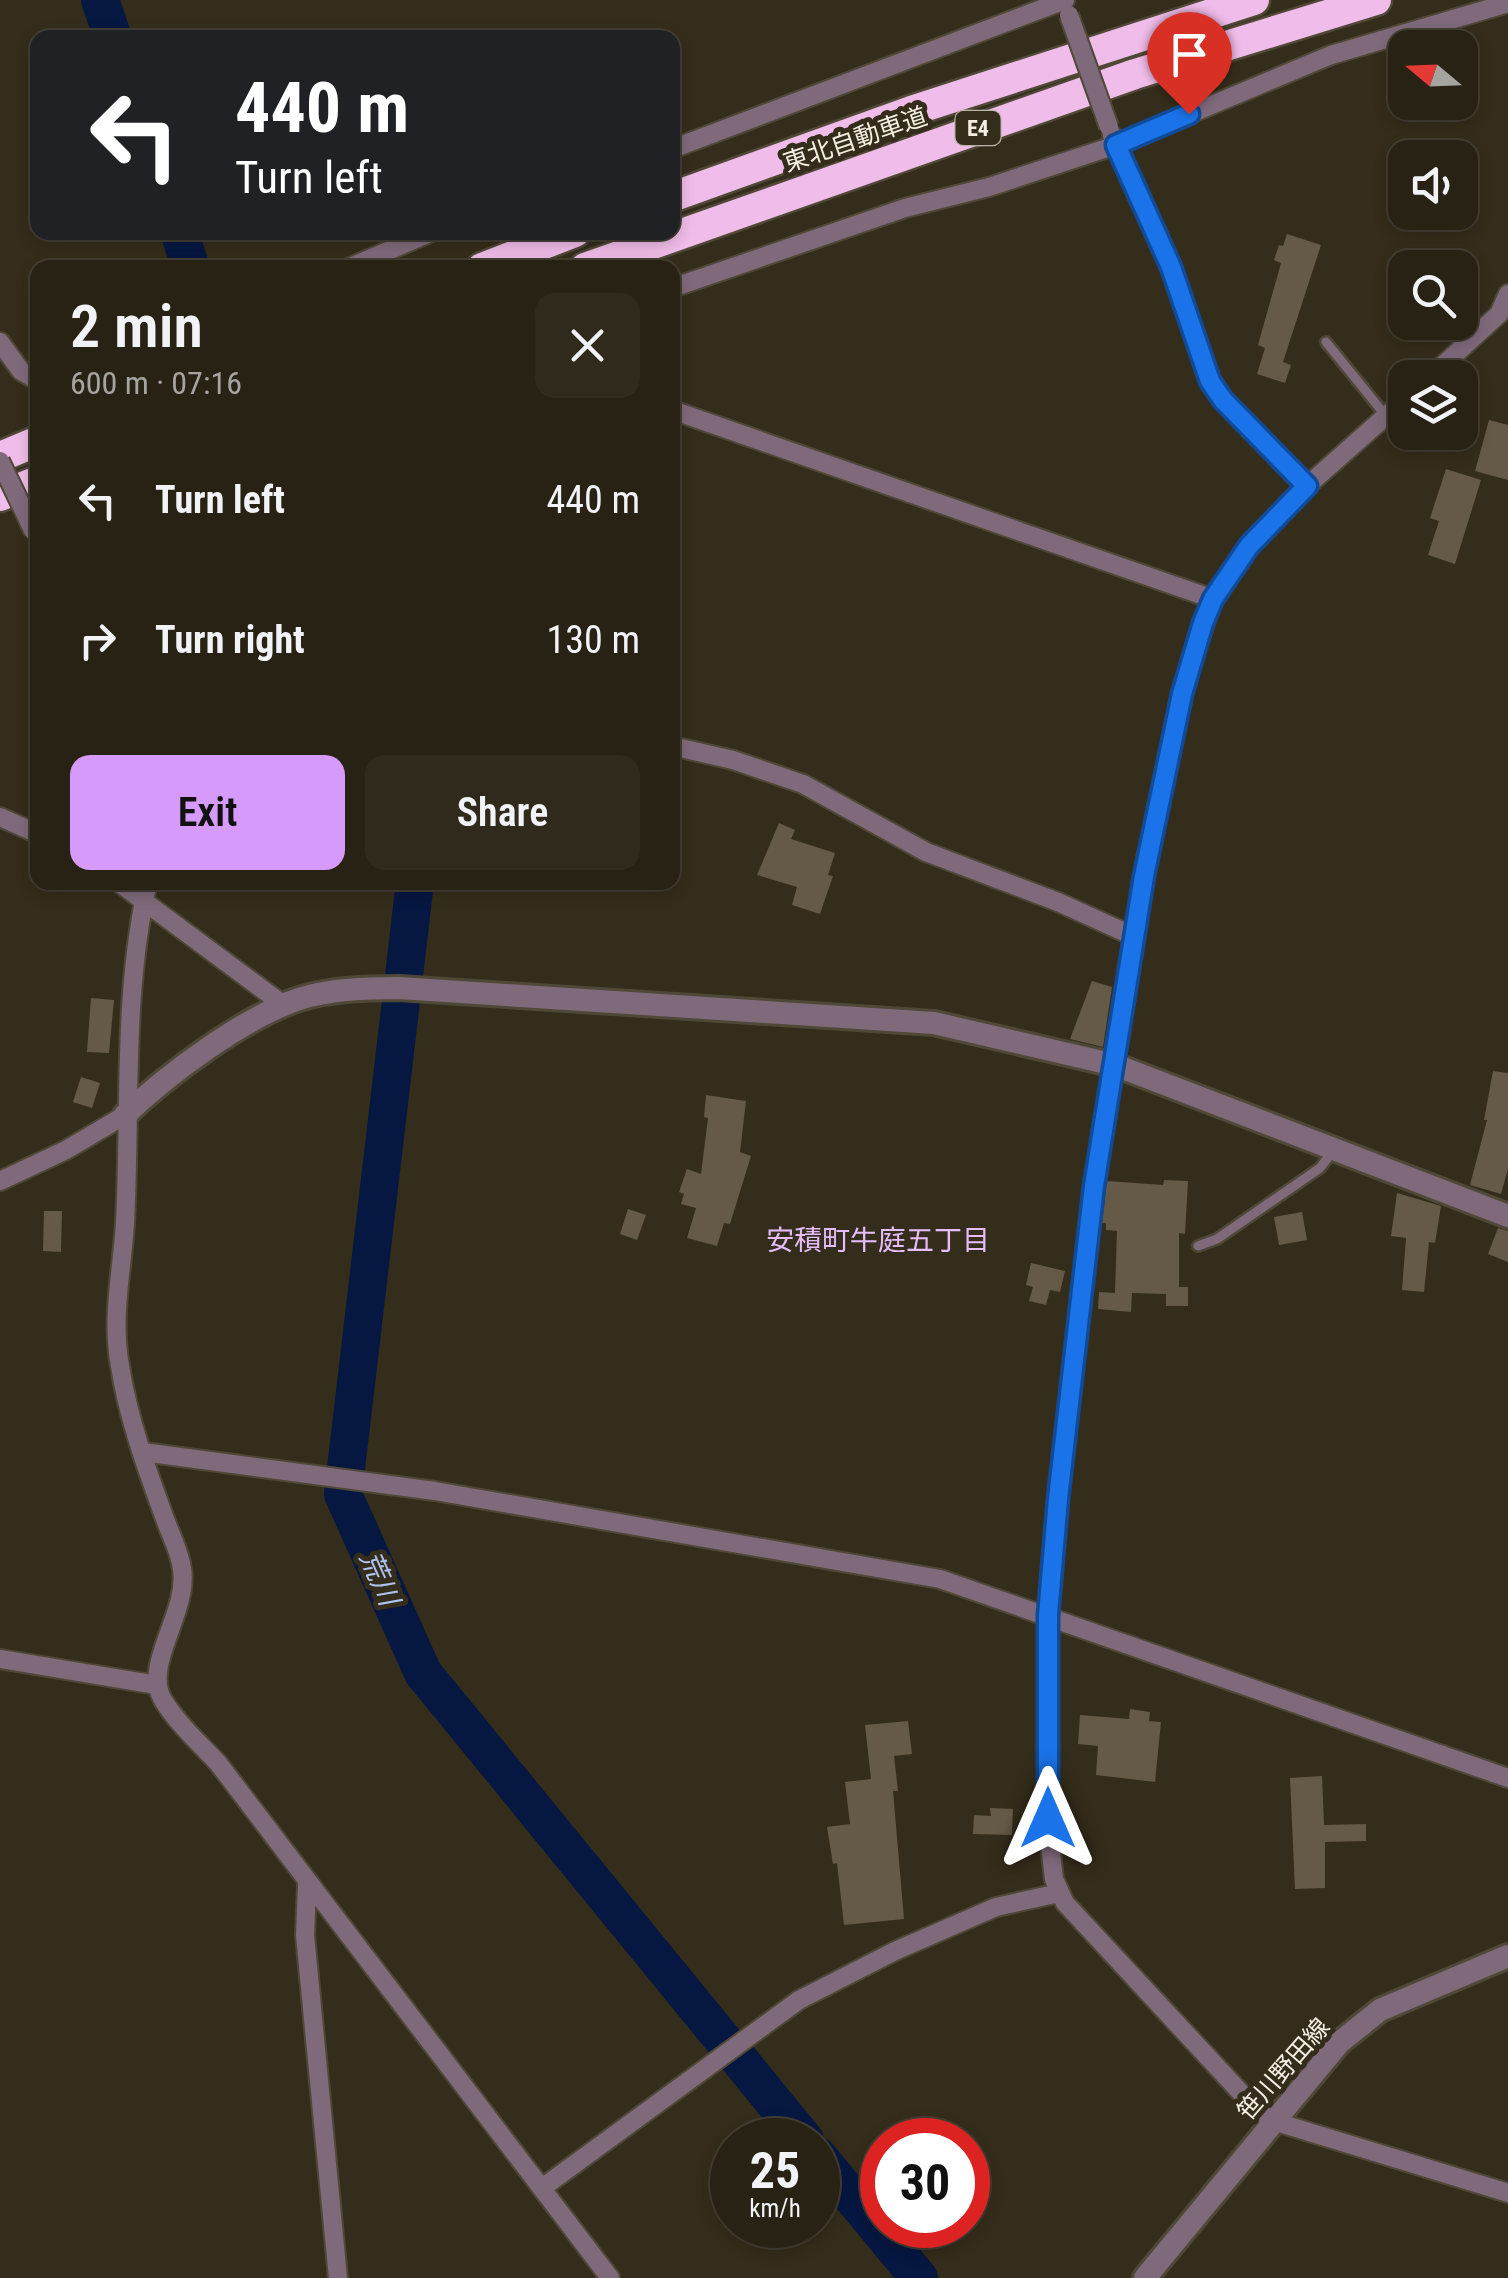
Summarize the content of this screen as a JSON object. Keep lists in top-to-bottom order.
{
  "streets": {
    "highway": ["E4", "東北自動車道"],
    "street": ["笹川野田線"]
  },
  "districts": ["安積町牛庭五丁目"],
  "water": ["荒川"],
  "north": "left",
  "page": {
    "turn": ["440 m", "Turn left"],
    "heading": ["2 min", "600 m · 07:16"],
    "list": [
      {
        "name": "Turn left",
        "value": "440 m"
      },
      {
        "name": "Turn right",
        "value": "130 m"
      }
    ],
    "buttons": ["Exit", "Share"],
    "speed": "25 km/h",
    "limit": "30"
  }
}
